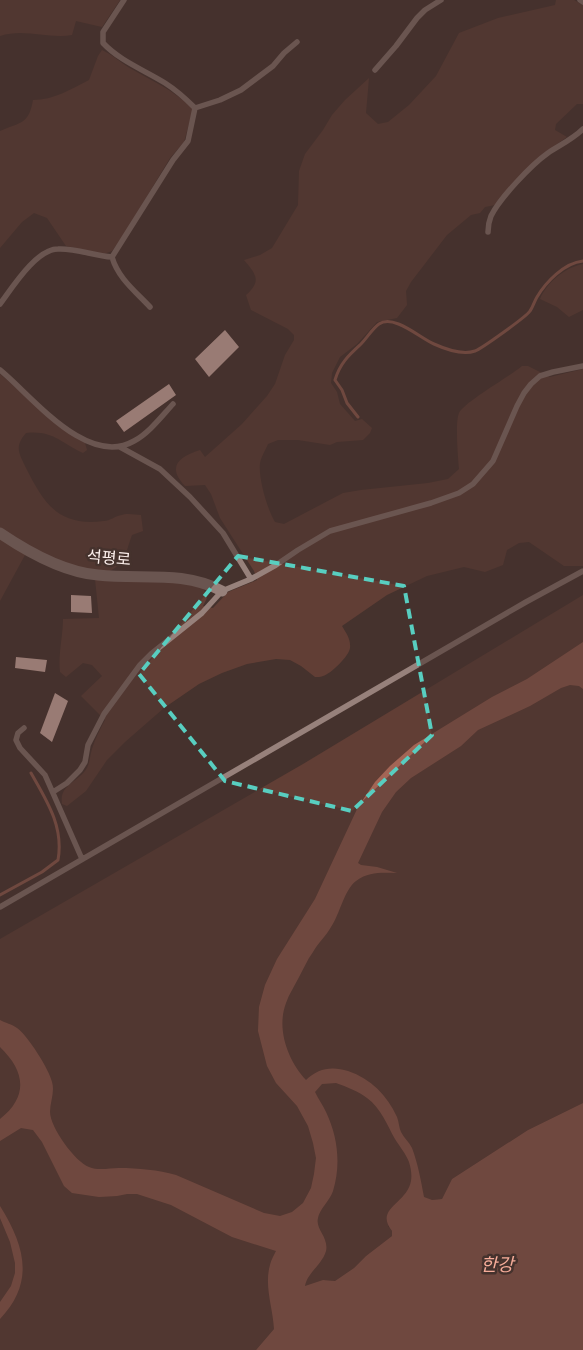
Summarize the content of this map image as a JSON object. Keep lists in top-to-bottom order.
{
  "streets": {
    "street": ["석평로"]
  },
  "water": ["한강"]
}
